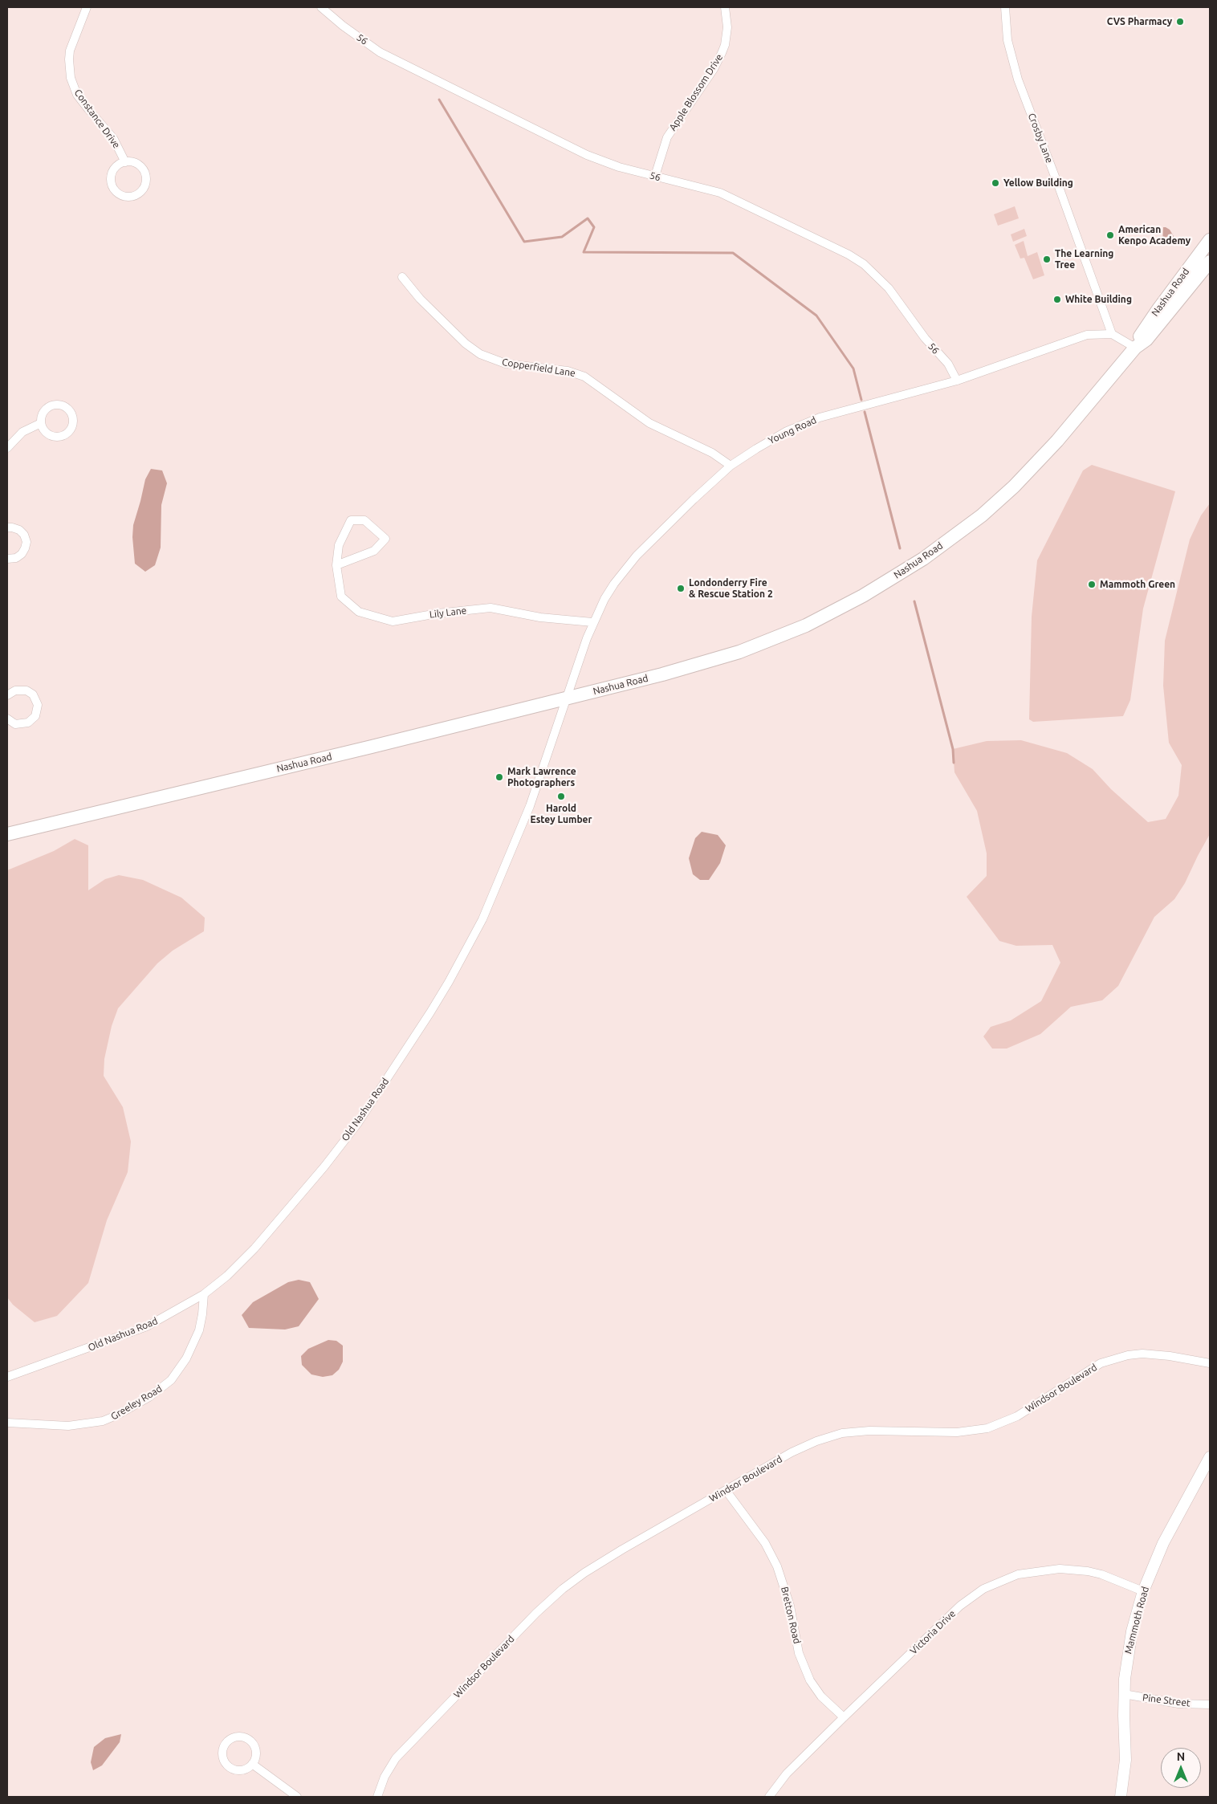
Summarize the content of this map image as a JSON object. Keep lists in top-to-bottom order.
{
  "streets": {
    "main road": ["Nashua Road", "Mammoth Road"],
    "street": [
      "56",
      "Apple Blossom Drive",
      "Constance Drive",
      "Crosby Lane",
      "Copperfield Lane",
      "Young Road",
      "Lily Lane",
      "Old Nashua Road",
      "Windsor Boulevard",
      "Greeley Road",
      "Bretton Road",
      "Victoria Drive",
      "Pine Street"
    ]
  },
  "crossings": [
    ["56", "Apple Blossom Drive"],
    ["56", "Young Road"],
    ["Crosby Lane", "Young Road"],
    ["Nashua Road", "Young Road"],
    ["Nashua Road", "Old Nashua Road"],
    ["Copperfield Lane", "Young Road"],
    ["Young Road", "Lily Lane"],
    ["Young Road", "Old Nashua Road"],
    ["Old Nashua Road", "Greeley Road"],
    ["Windsor Boulevard", "Bretton Road"],
    ["Bretton Road", "Victoria Drive"],
    ["Mammoth Road", "Victoria Drive"],
    ["Mammoth Road", "Pine Street"]
  ],
  "places": [
    "CVS Pharmacy",
    "Yellow Building",
    "American Kenpo Academy",
    "The Learning Tree",
    "White Building",
    "Mammoth Green",
    "Londonderry Fire & Rescue Station 2",
    "Mark Lawrence Photographers",
    "Harold Estey Lumber"
  ],
  "north": "top"
}
